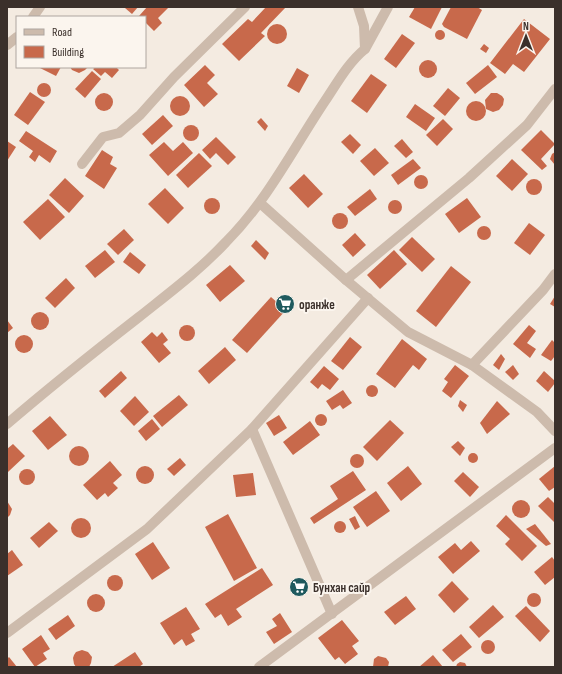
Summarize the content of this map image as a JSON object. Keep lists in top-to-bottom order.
{
  "places": {
    "supermarket": ["оранже", "Бунхан сайр"]
  },
  "legend": ["Road", "Building"],
  "north": "top"
}
